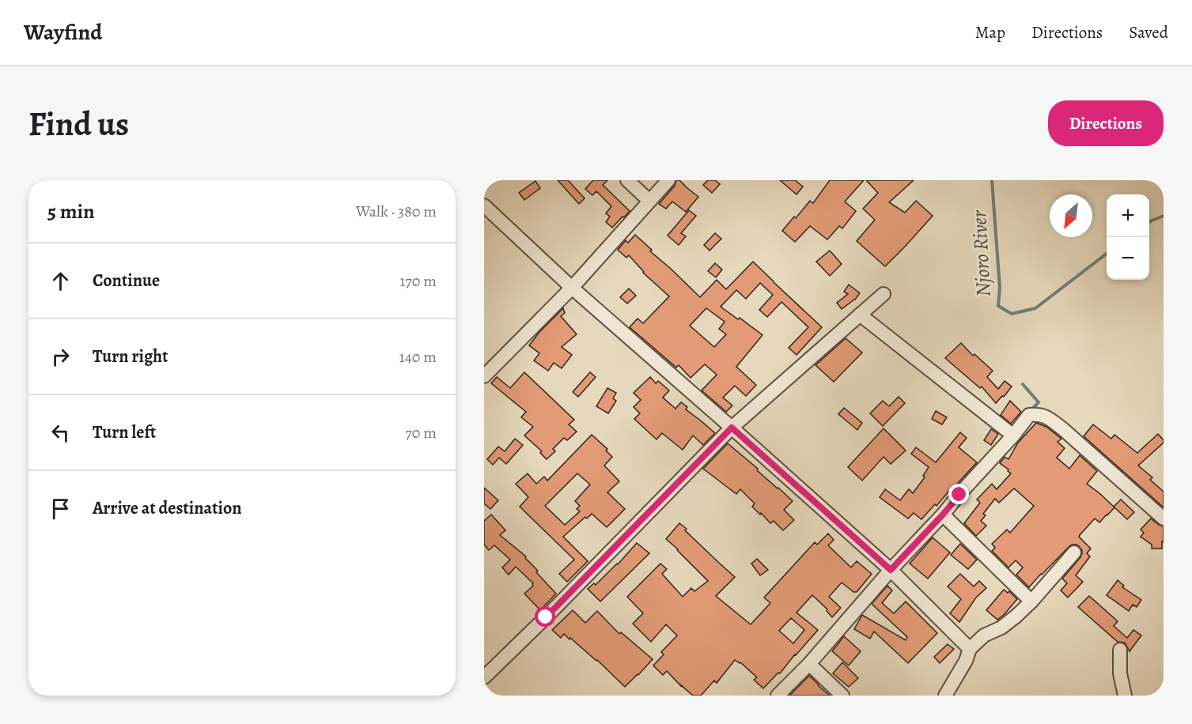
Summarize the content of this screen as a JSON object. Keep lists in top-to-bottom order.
{
  "water": ["Njoro River"],
  "north": "bottom left",
  "page": {
    "header": "Wayfind",
    "nav": ["Map", "Directions", "Saved"],
    "buttons": "Directions",
    "title": "Find us",
    "heading": ["5 min", "Walk · 380 m"],
    "map_buttons": ["+", "−"],
    "list": [
      ["Continue", "170 m"],
      ["Turn right", "140 m"],
      ["Turn left", "70 m"],
      "Arrive at destination"
    ]
  }
}
